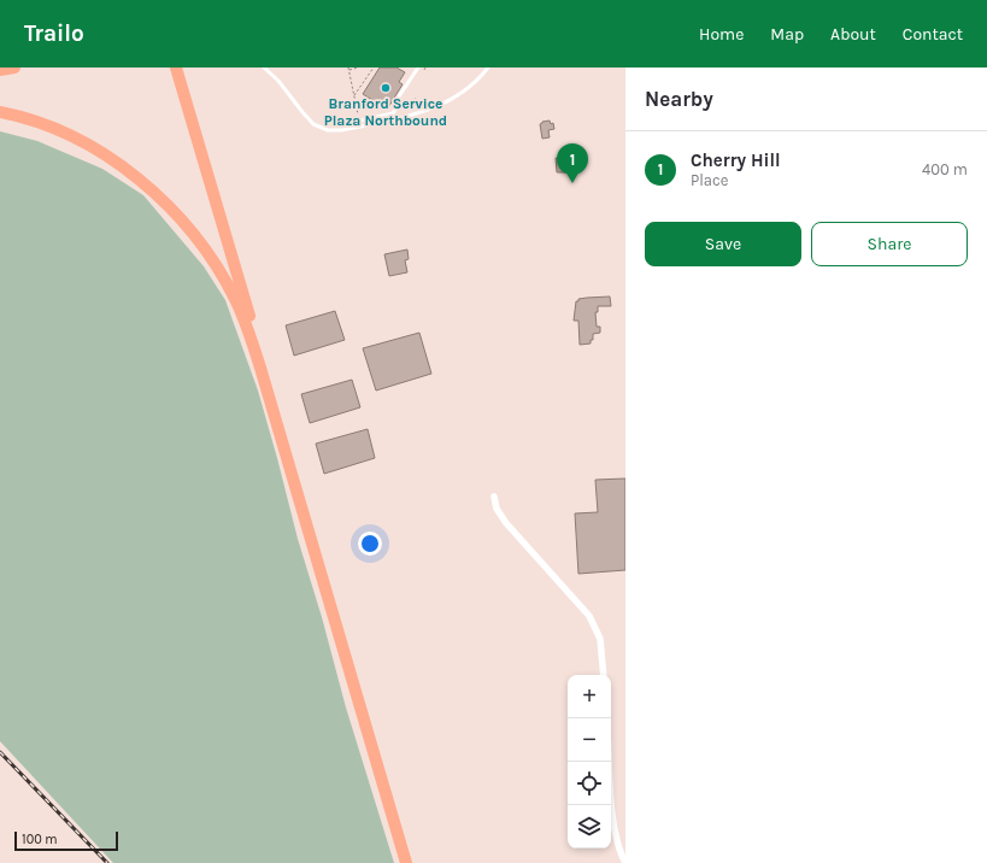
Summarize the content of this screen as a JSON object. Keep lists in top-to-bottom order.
{
  "places": ["Branford Service Plaza Northbound"],
  "scale_bar": "100 m",
  "page": {
    "header": "Trailo",
    "nav": [
      "Home",
      "Map",
      "About",
      "Contact"
    ],
    "heading": "Nearby",
    "list": [
      {
        "mark": "1",
        "name": "Cherry Hill",
        "note": "Place",
        "value": "400 m"
      }
    ],
    "pins": "1",
    "buttons": ["Save", "Share"],
    "map_buttons": ["+", "−"],
    "scale": "100 m"
  }
}
